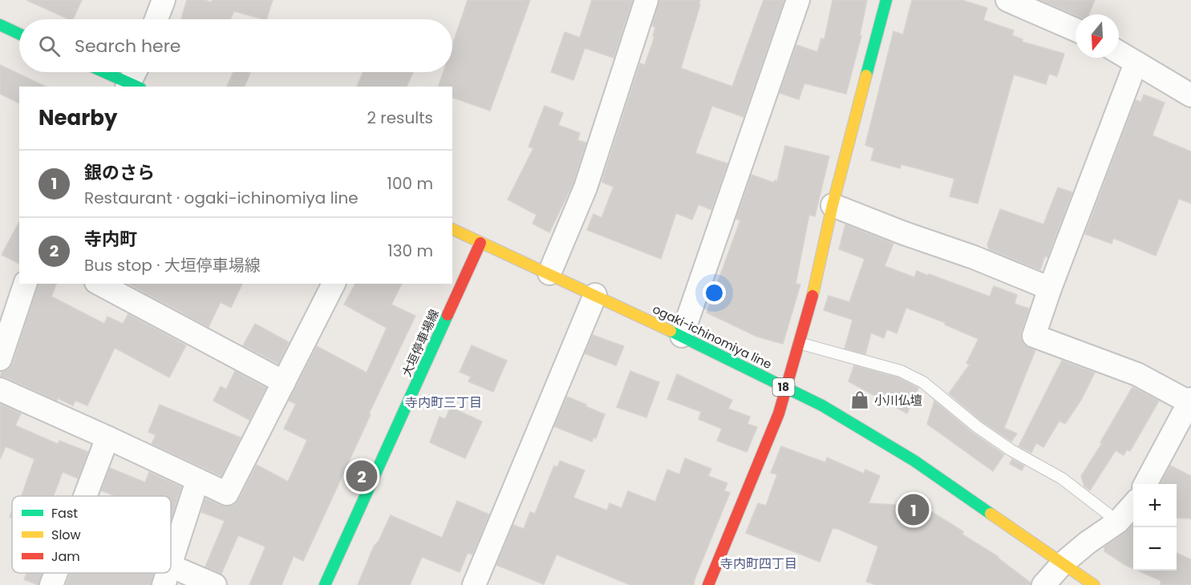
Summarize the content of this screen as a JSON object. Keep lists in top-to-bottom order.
{
  "streets": {
    "main road": ["ogaki-ichinomiya line", "大垣停車場線", "18"]
  },
  "crossings": [
    ["ogaki-ichinomiya line", "大垣停車場線"]
  ],
  "districts": ["寺内町三丁目", "寺内町四丁目"],
  "places": {
    "shop": ["小川仏壇"]
  },
  "legend": ["Fast", "Slow", "Jam"],
  "north": "bottom",
  "page": {
    "search": "Search here",
    "heading": ["Nearby", "2 results"],
    "list": [
      {
        "mark": "1",
        "name": "銀のさら",
        "note": "Restaurant · ogaki-ichinomiya line",
        "value": "100 m"
      },
      {
        "mark": "2",
        "name": "寺内町",
        "note": "Bus stop · 大垣停車場線",
        "value": "130 m"
      }
    ],
    "pins": ["2", "1"],
    "map_buttons": ["+", "−"]
  }
}
